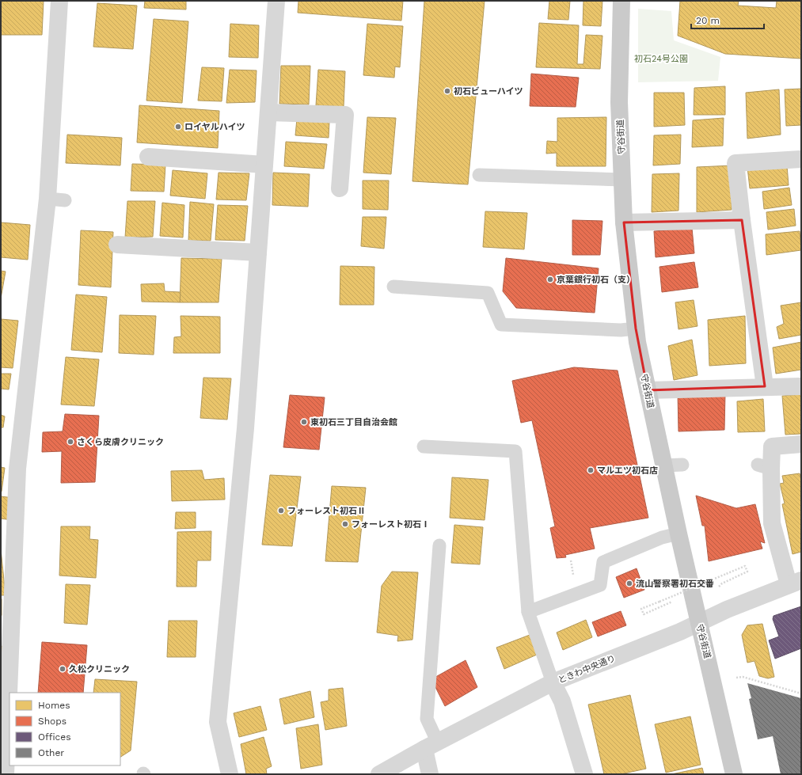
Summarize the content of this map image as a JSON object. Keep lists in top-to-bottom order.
{
  "streets": {
    "main road": ["守谷街道"],
    "street": ["ときわ中央通り"]
  },
  "crossings": [
    ["守谷街道", "ときわ中央通り"]
  ],
  "parks": ["初石24号公園"],
  "places": [
    "初石ビューハイツ",
    "ロイヤルハイツ",
    "京葉銀行初石（支）",
    "東初石三丁目自治会館",
    "さくら皮膚クリニック",
    "マルエツ初石店",
    "フォーレスト初石Ⅱ",
    "フォーレスト初石Ⅰ",
    "流山警察署初石交番",
    "久松クリニック"
  ],
  "legend": [
    "Homes",
    "Shops",
    "Offices",
    "Other"
  ],
  "scale_bar": "20 m"
}
